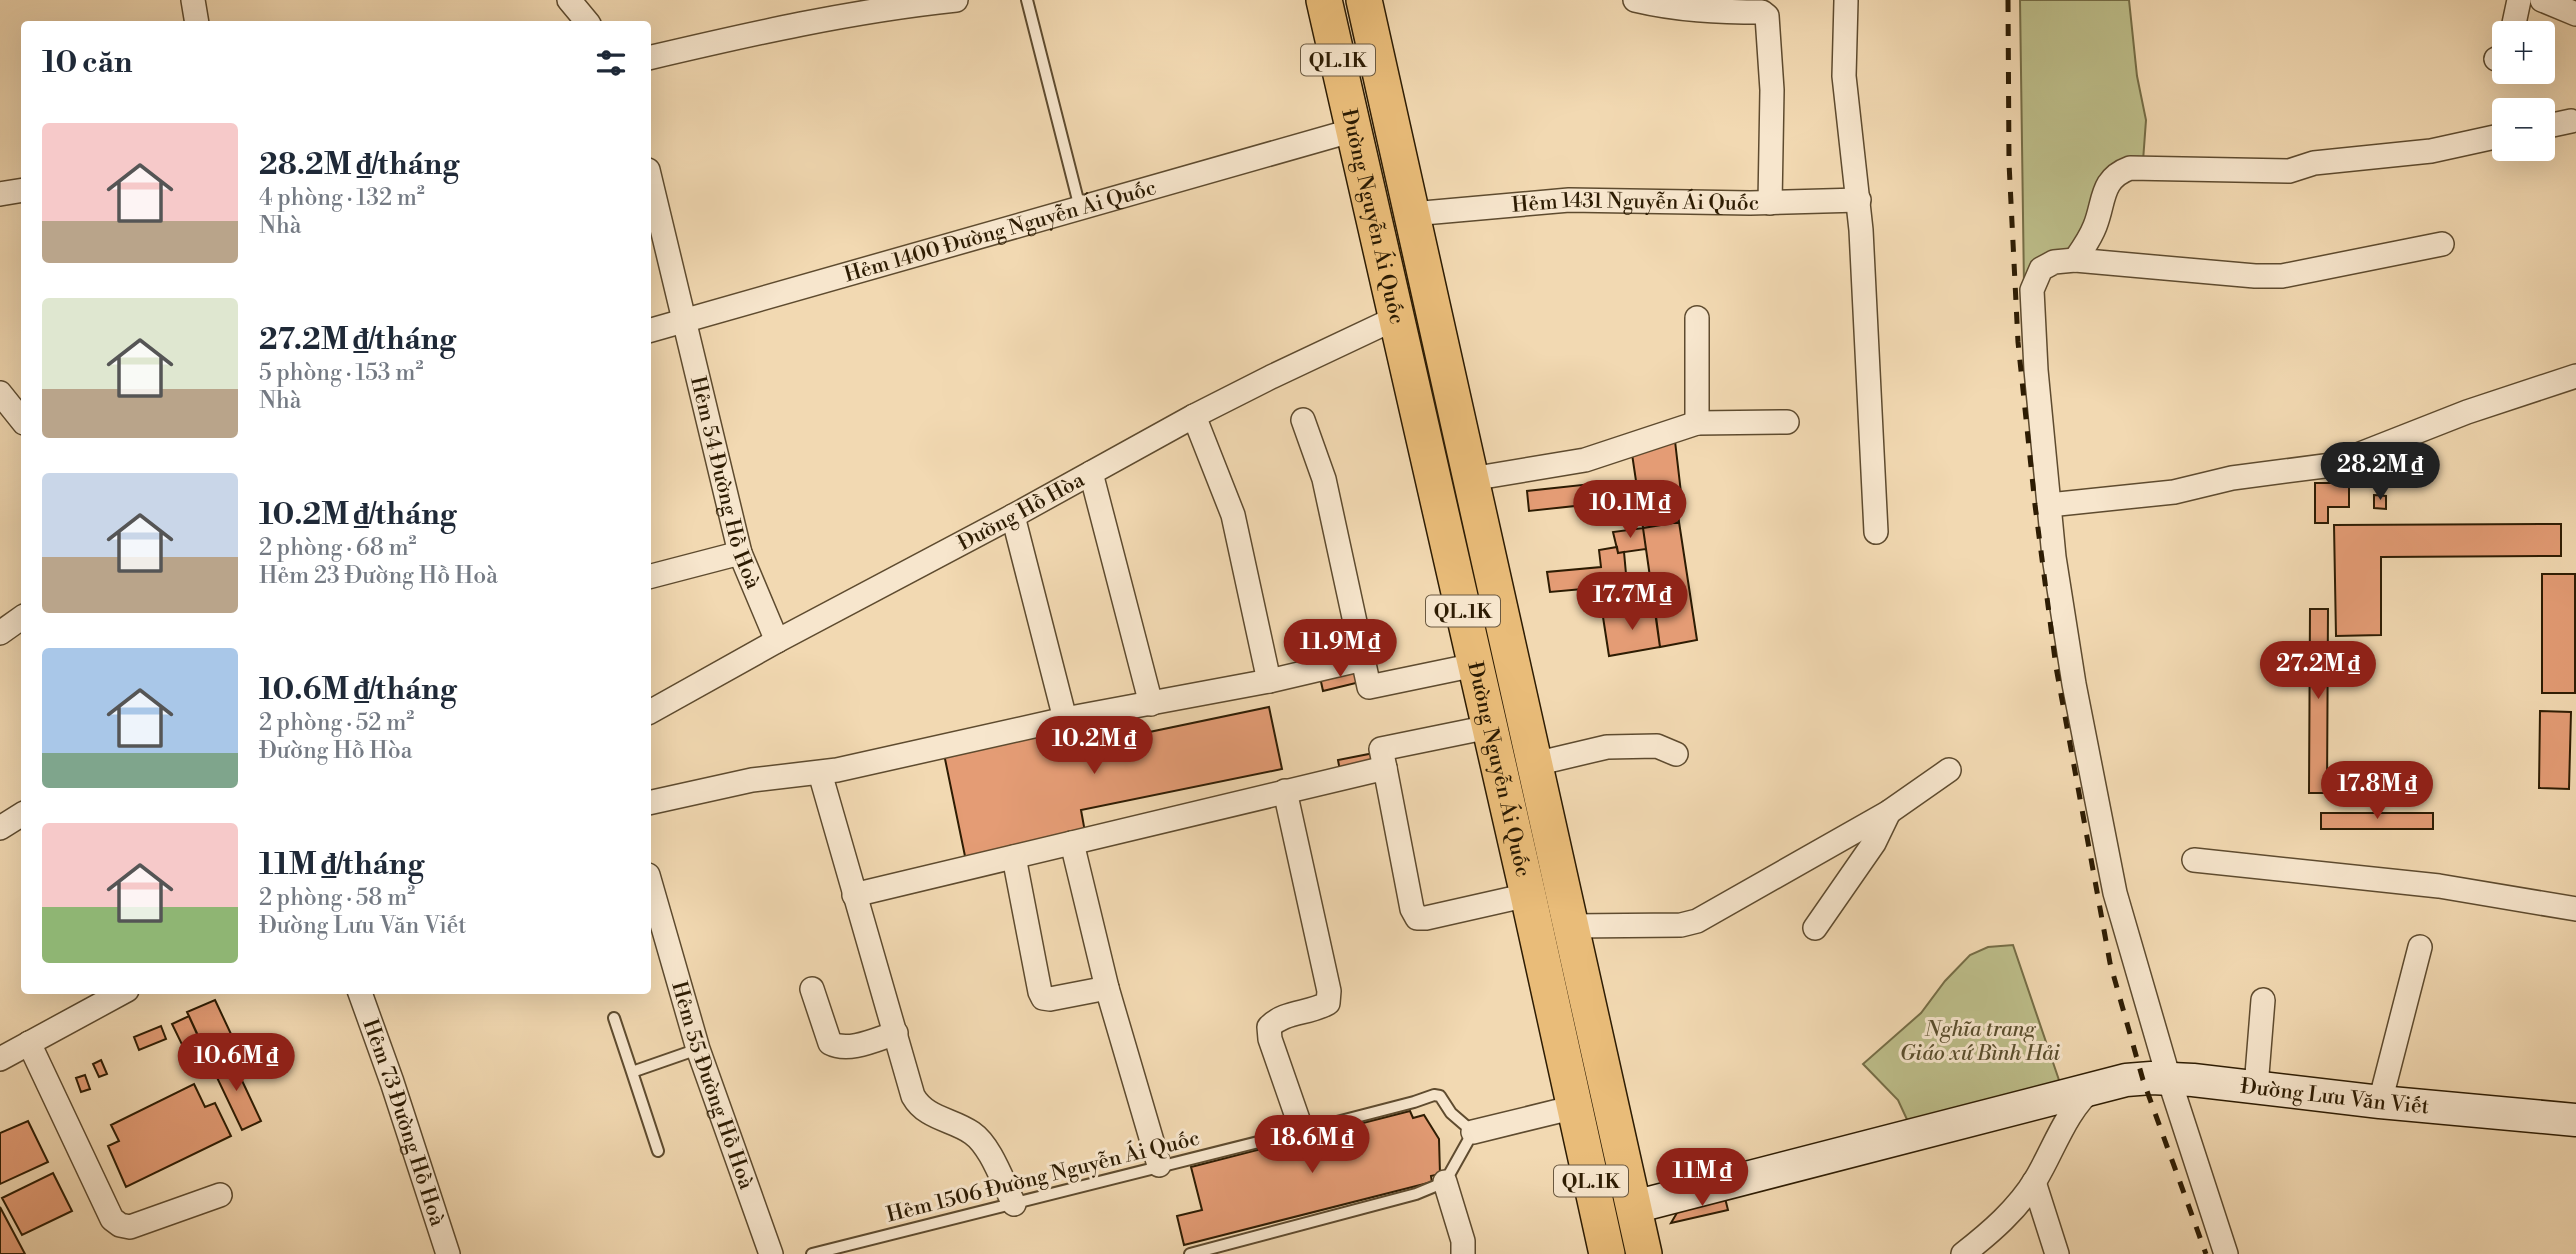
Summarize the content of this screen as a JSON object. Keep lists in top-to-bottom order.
{
  "streets": {
    "main road": ["QL.1K", "Đường Nguyễn Ái Quốc"],
    "street": [
      "Hẻm 1431 Nguyễn Ái Quốc",
      "Hẻm 1400 Đường Nguyễn Ái Quốc",
      "Hẻm 54 Đường Hồ Hoà",
      "Đường Hồ Hòa",
      "Hẻm 55 Đường Hồ Hoà",
      "Đường Lưu Văn Viết",
      "Hẻm 73 Đường Hồ Hoà"
    ],
    "lane": ["Hẻm 1506 Đường Nguyễn Ái Quốc"]
  },
  "crossings": [
    ["Hẻm 1431 Nguyễn Ái Quốc", "Đường Nguyễn Ái Quốc"],
    ["Đường Nguyễn Ái Quốc", "Hẻm 1400 Đường Nguyễn Ái Quốc"],
    ["Đường Nguyễn Ái Quốc", "Đường Hồ Hòa"],
    ["Đường Nguyễn Ái Quốc", "Đường Lưu Văn Viết"],
    ["Hẻm 1400 Đường Nguyễn Ái Quốc", "Hẻm 54 Đường Hồ Hoà"],
    ["Hẻm 54 Đường Hồ Hoà", "Đường Hồ Hòa"]
  ],
  "parks": ["Nghĩa trang Giáo xứ Bình Hải"],
  "page": {
    "map_buttons": ["+", "−"],
    "heading": "10 căn",
    "list": [
      {
        "name": "28.2M ₫/tháng",
        "note": "4 phòng · 132 m² · Nhà"
      },
      {
        "name": "27.2M ₫/tháng",
        "note": "5 phòng · 153 m² · Nhà"
      },
      {
        "name": "10.2M ₫/tháng",
        "note": "2 phòng · 68 m² · Hẻm 23 Đường Hồ Hoà"
      },
      {
        "name": "10.6M ₫/tháng",
        "note": "2 phòng · 52 m² · Đường Hồ Hòa"
      },
      {
        "name": "11M ₫/tháng",
        "note": "2 phòng · 58 m² · Đường Lưu Văn Viết"
      }
    ],
    "price": [
      "28.2M ₫",
      "10.1M ₫",
      "17.7M ₫",
      "11.9M ₫",
      "27.2M ₫",
      "10.2M ₫",
      "17.8M ₫",
      "10.6M ₫",
      "18.6M ₫",
      "11M ₫"
    ]
  }
}
